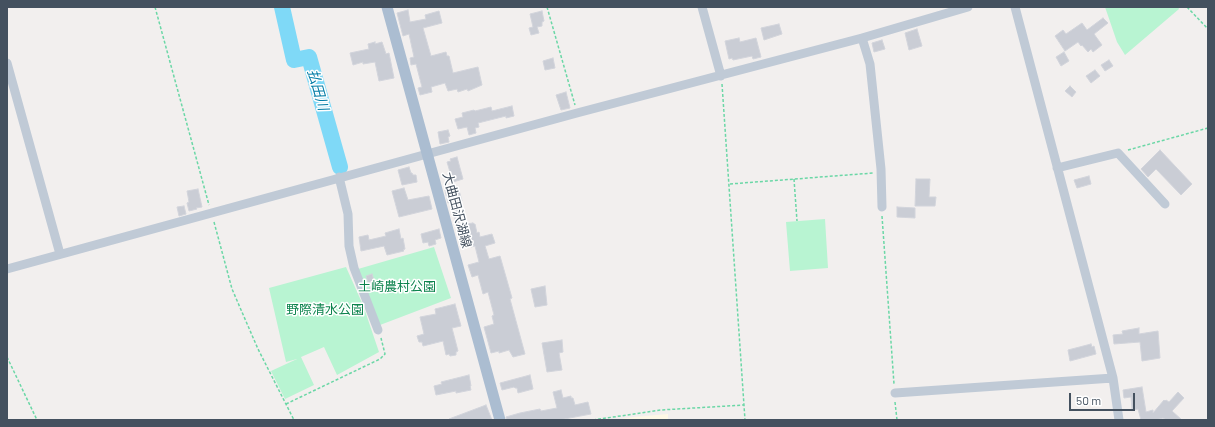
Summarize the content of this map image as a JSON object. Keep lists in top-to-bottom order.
{
  "streets": {
    "main road": ["大曲田沢湖線"]
  },
  "water": ["払田川"],
  "parks": ["土崎農村公園", "野際清水公園"],
  "scale_bar": "50 m"
}
